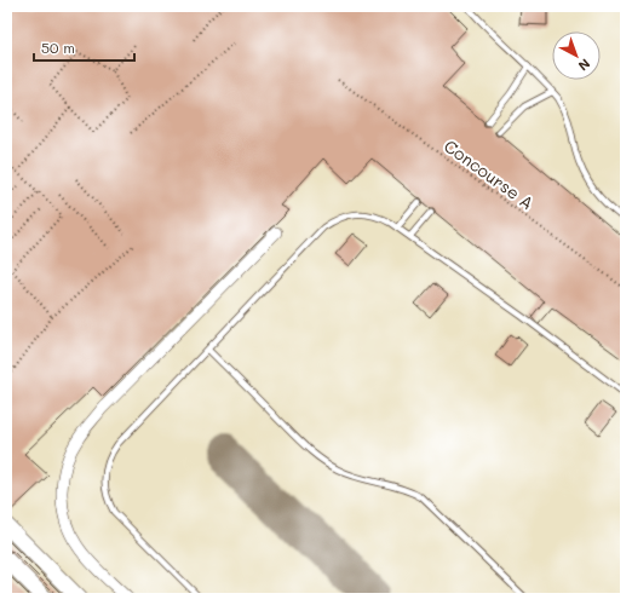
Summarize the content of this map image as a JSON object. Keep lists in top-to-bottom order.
{
  "streets": {
    "path": ["Concourse A"]
  },
  "scale_bar": "50 m",
  "north": "bottom right"
}
